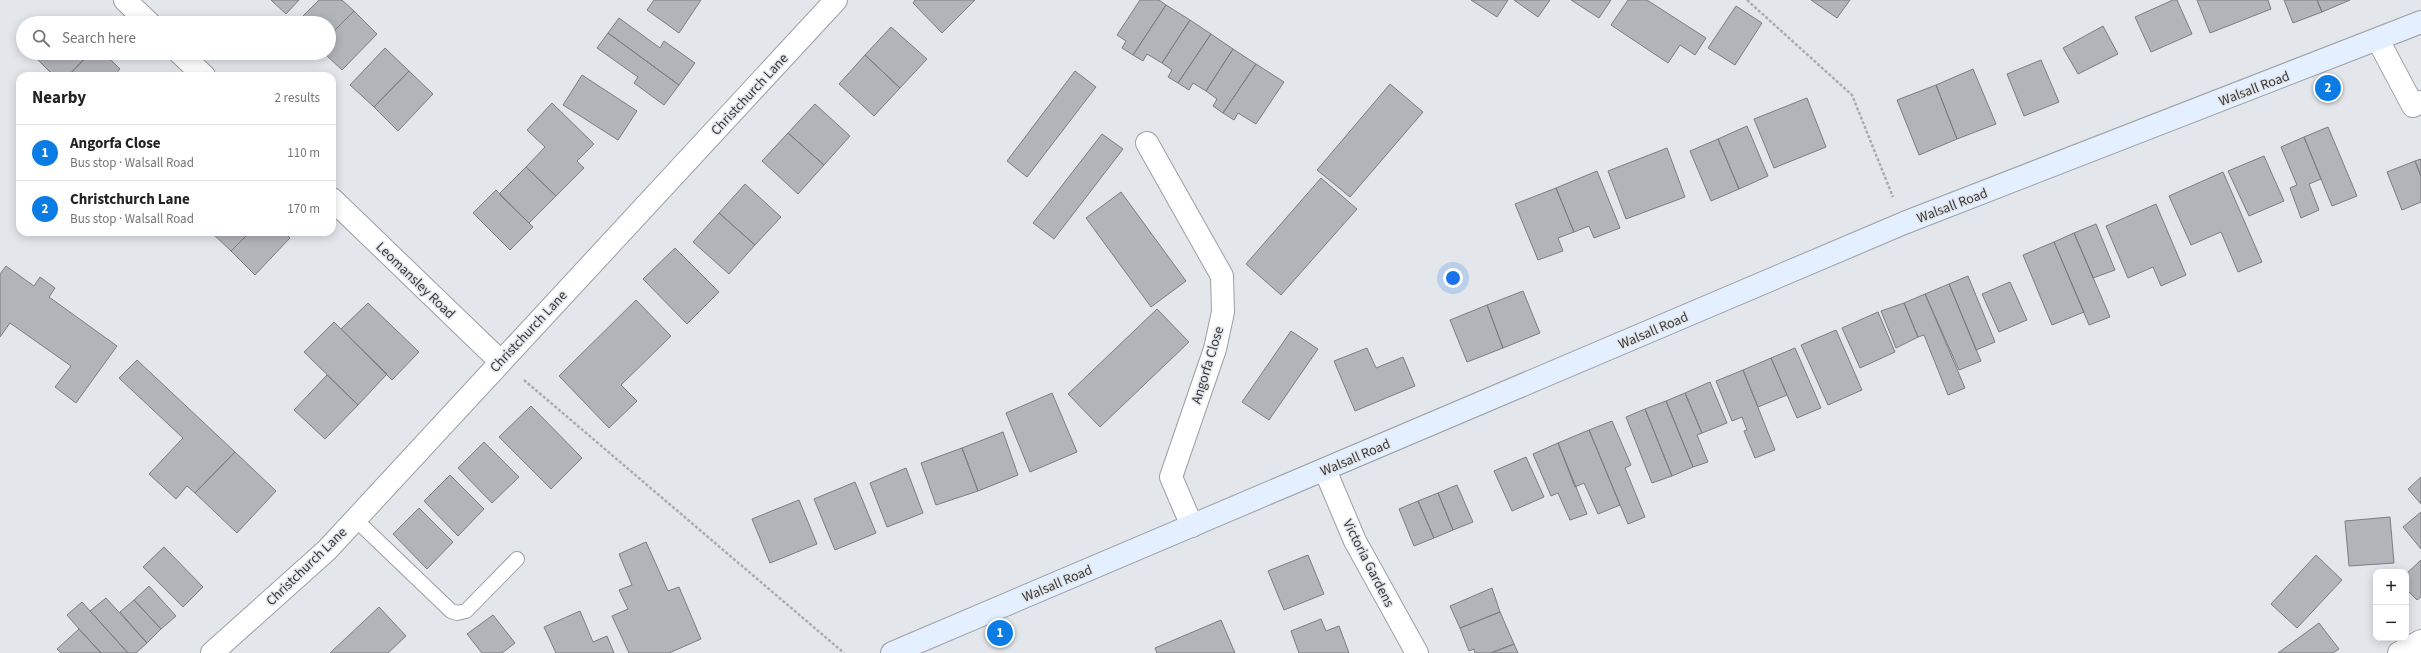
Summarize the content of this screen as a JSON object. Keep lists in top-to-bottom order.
{
  "streets": {
    "street": [
      "Walsall Road",
      "Christchurch Lane",
      "Leomansley Road",
      "Angorfa Close",
      "Victoria Gardens"
    ]
  },
  "crossings": [
    ["Walsall Road", "Angorfa Close"],
    ["Walsall Road", "Victoria Gardens"],
    ["Christchurch Lane", "Leomansley Road"]
  ],
  "page": {
    "search": "Search here",
    "heading": ["Nearby", "2 results"],
    "pins": ["2", "1"],
    "list": [
      {
        "mark": "1",
        "name": "Angorfa Close",
        "note": "Bus stop · Walsall Road",
        "value": "110 m"
      },
      {
        "mark": "2",
        "name": "Christchurch Lane",
        "note": "Bus stop · Walsall Road",
        "value": "170 m"
      }
    ],
    "map_buttons": ["+", "−"]
  }
}
